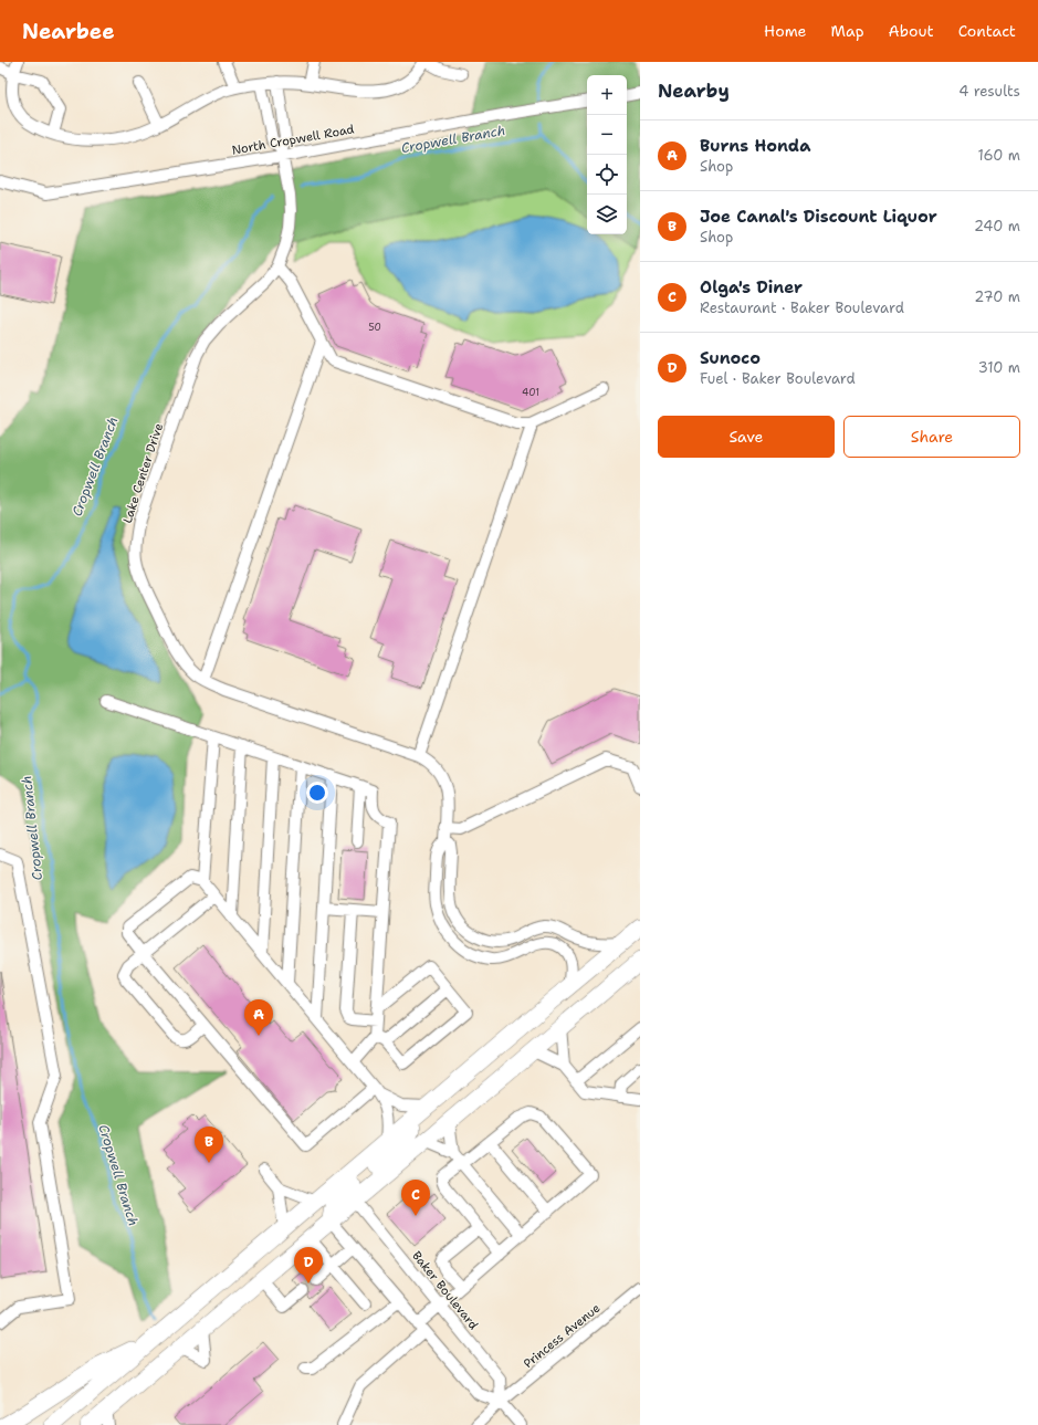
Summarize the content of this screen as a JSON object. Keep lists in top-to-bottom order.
{
  "streets": {
    "street": [
      "North Cropwell Road",
      "Lake Center Drive",
      "Baker Boulevard",
      "Princess Avenue"
    ]
  },
  "crossings": [
    ["North Cropwell Road", "Lake Center Drive"],
    ["Baker Boulevard", "Princess Avenue"]
  ],
  "water": ["Cropwell Branch"],
  "house_numbers": ["50", "401"],
  "page": {
    "header": "Nearbee",
    "nav": [
      "Home",
      "Map",
      "About",
      "Contact"
    ],
    "heading": ["Nearby", "4 results"],
    "map_buttons": ["+", "−"],
    "list": [
      {
        "mark": "A",
        "name": "Burns Honda",
        "note": "Shop",
        "value": "160 m"
      },
      {
        "mark": "B",
        "name": "Joe Canal's Discount Liquor",
        "note": "Shop",
        "value": "240 m"
      },
      {
        "mark": "C",
        "name": "Olga's Diner",
        "note": "Restaurant · Baker Boulevard",
        "value": "270 m"
      },
      {
        "mark": "D",
        "name": "Sunoco",
        "note": "Fuel · Baker Boulevard",
        "value": "310 m"
      }
    ],
    "buttons": ["Save", "Share"],
    "pins": [
      "A",
      "B",
      "C",
      "D"
    ]
  }
}
